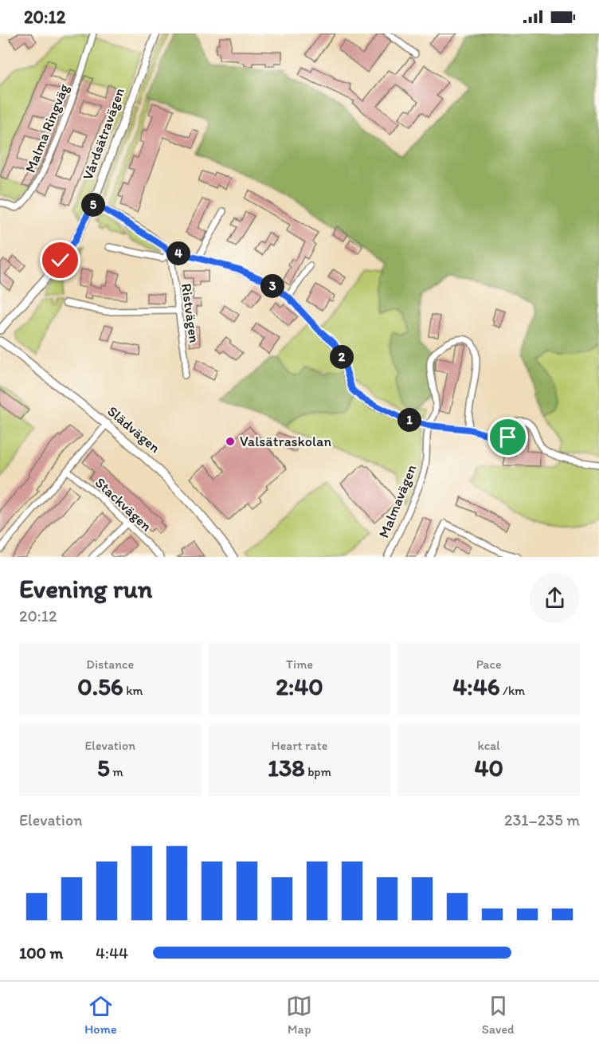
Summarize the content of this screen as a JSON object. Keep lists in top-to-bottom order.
{
  "streets": {
    "main road": ["Vårdsätravägen", "Slädvägen"],
    "street": [
      "Malma Ringväg",
      "Ristvägen",
      "Malmavägen",
      "Stackvägen"
    ]
  },
  "places": ["Valsätraskolan"],
  "page": {
    "status": "20:12",
    "pins": [
      "5",
      "4",
      "3",
      "2",
      "1"
    ],
    "heading": ["Evening run", "20:12"],
    "stats": [
      ["Distance", "0.56 km"],
      ["Time", "2:40"],
      ["Pace", "4:46 /km"],
      ["Elevation", "5 m"],
      ["Heart rate", "138 bpm"],
      ["kcal", "40"]
    ],
    "chart": ["Elevation", "231–235 m"],
    "list": [
      {
        "name": "100 m",
        "note": "4:44"
      }
    ],
    "tabs": ["Home", "Map", "Saved"]
  }
}
